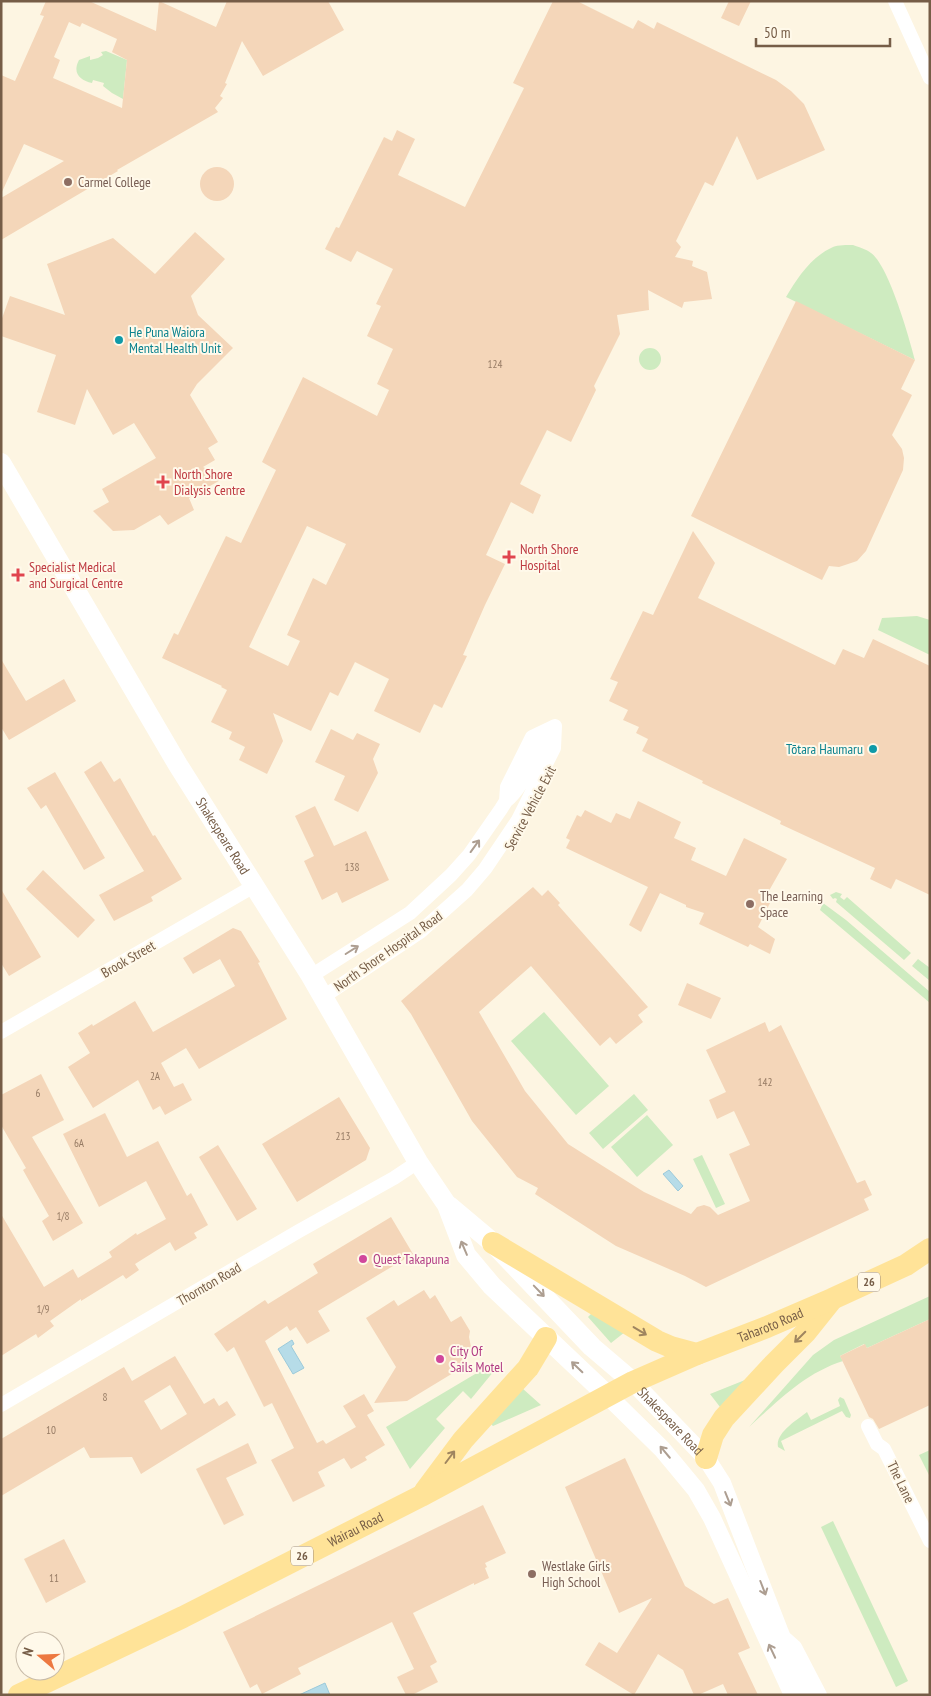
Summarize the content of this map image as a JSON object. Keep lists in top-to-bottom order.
{
  "streets": {
    "main road": [
      "Shakespeare Road",
      "26",
      "Taharoto Road",
      "Wairau Road"
    ],
    "street": [
      "North Shore Hospital Road",
      "Brook Street",
      "Thornton Road",
      "The Lane"
    ]
  },
  "crossings": [
    ["Shakespeare Road", "North Shore Hospital Road"],
    ["Shakespeare Road", "Brook Street"],
    ["Shakespeare Road", "26"],
    ["Shakespeare Road", "Thornton Road"],
    ["Shakespeare Road", "Taharoto Road"],
    ["Shakespeare Road", "Wairau Road"],
    ["26", "Taharoto Road"],
    ["26", "Wairau Road"]
  ],
  "places": {
    "other": [
      "Carmel College",
      "He Puna Waiora Mental Health Unit",
      "Tōtara Haumaru",
      "The Learning Space",
      "Quest Takapuna",
      "City Of Sails Motel",
      "Westlake Girls High School"
    ],
    "health": ["North Shore Dialysis Centre", "North Shore Hospital", "Specialist Medical and Surgical Centre"]
  },
  "house_numbers": [
    "124",
    "138",
    "2A",
    "142",
    "6",
    "213",
    "6A",
    "1/8",
    "1/9",
    "8",
    "10",
    "11"
  ],
  "scale_bar": "50 m",
  "north": "left"
}
